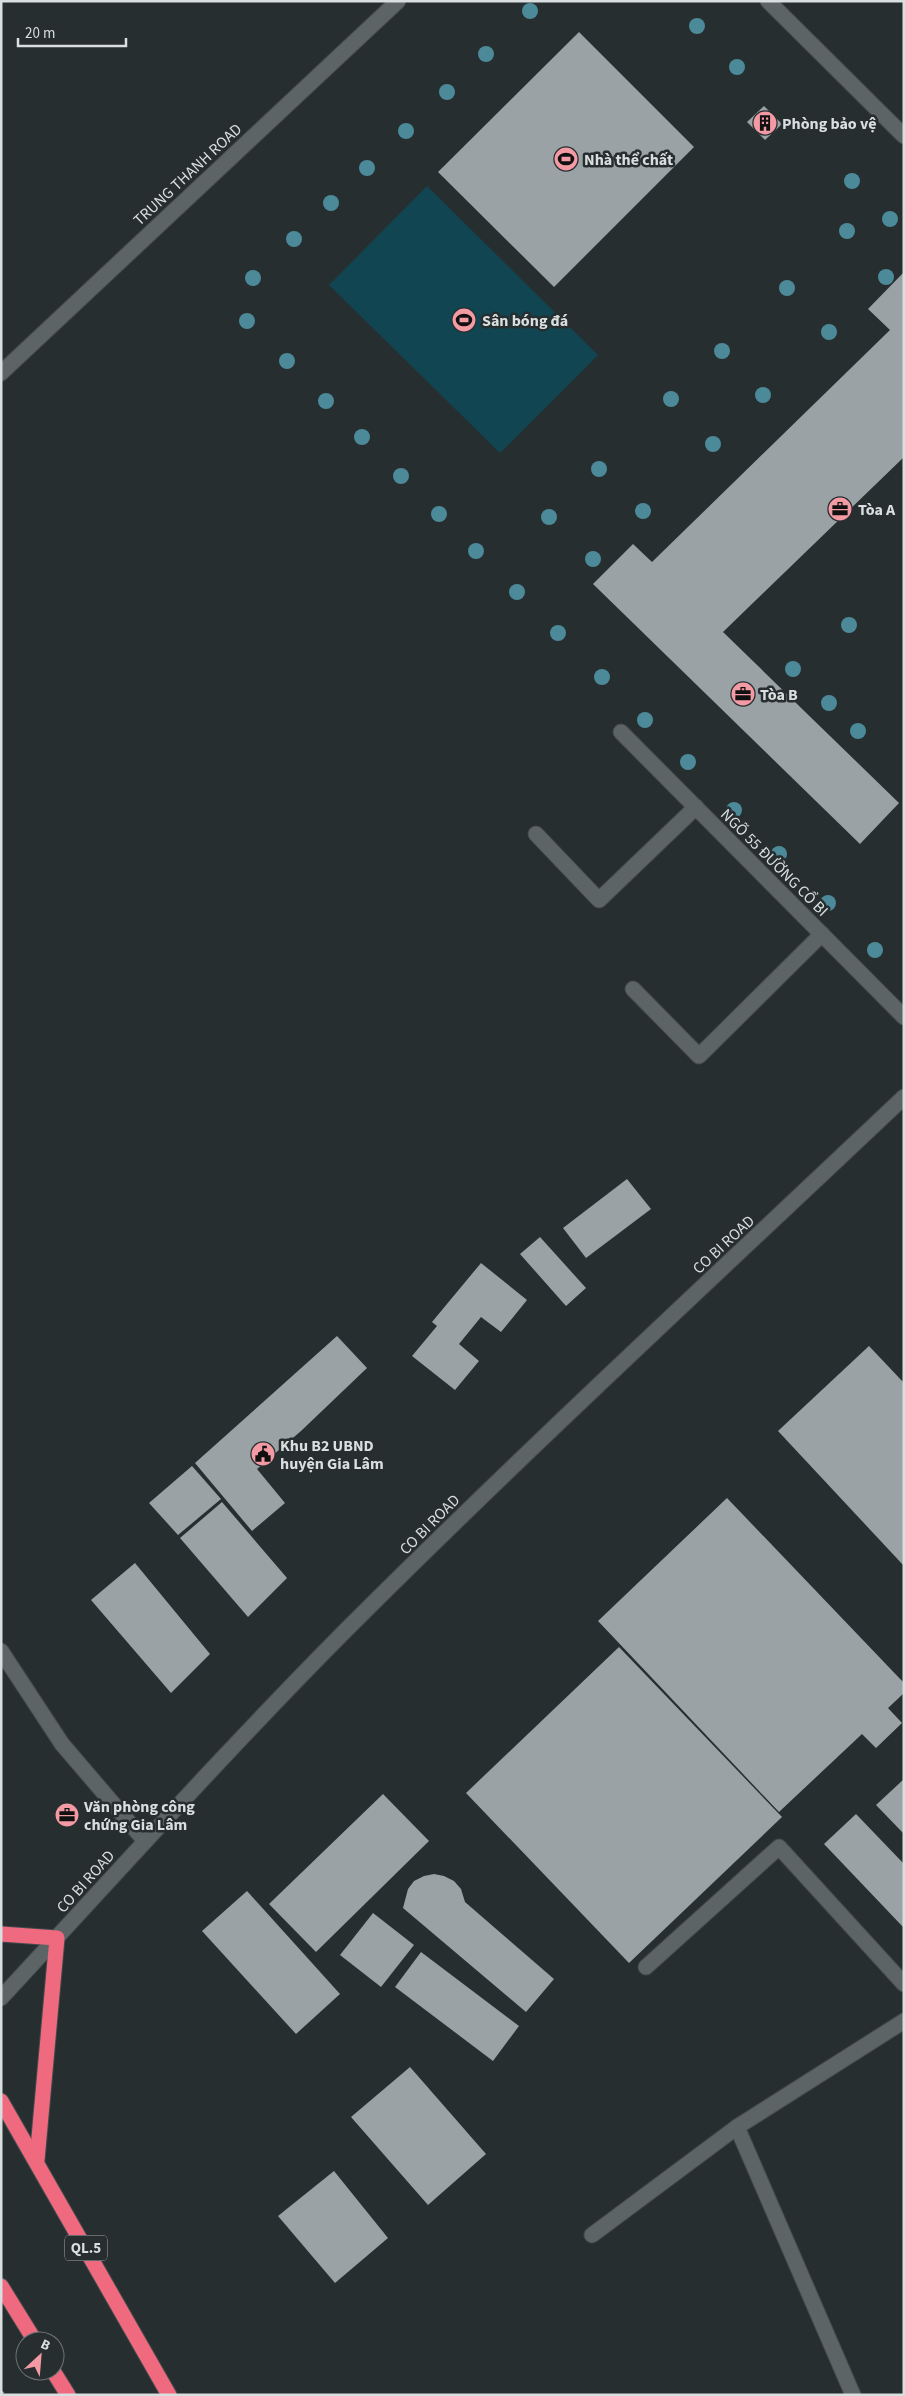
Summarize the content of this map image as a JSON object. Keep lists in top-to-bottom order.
{
  "streets": {
    "highway": ["QL.5"],
    "street": ["TRUNG THANH ROAD", "NGÕ 55 ĐƯỜNG CỔ BI", "CO BI ROAD"]
  },
  "places": {
    "building": ["Phòng bảo vệ"],
    "sports": ["Nhà thể chất", "Sân bóng đá"],
    "office": ["Tòa A", "Tòa B", "Văn phòng công chứng Gia Lâm"],
    "public building": ["Khu B2 UBND huyện Gia Lâm"]
  },
  "scale_bar": "20 m",
  "north": "top right"
}
